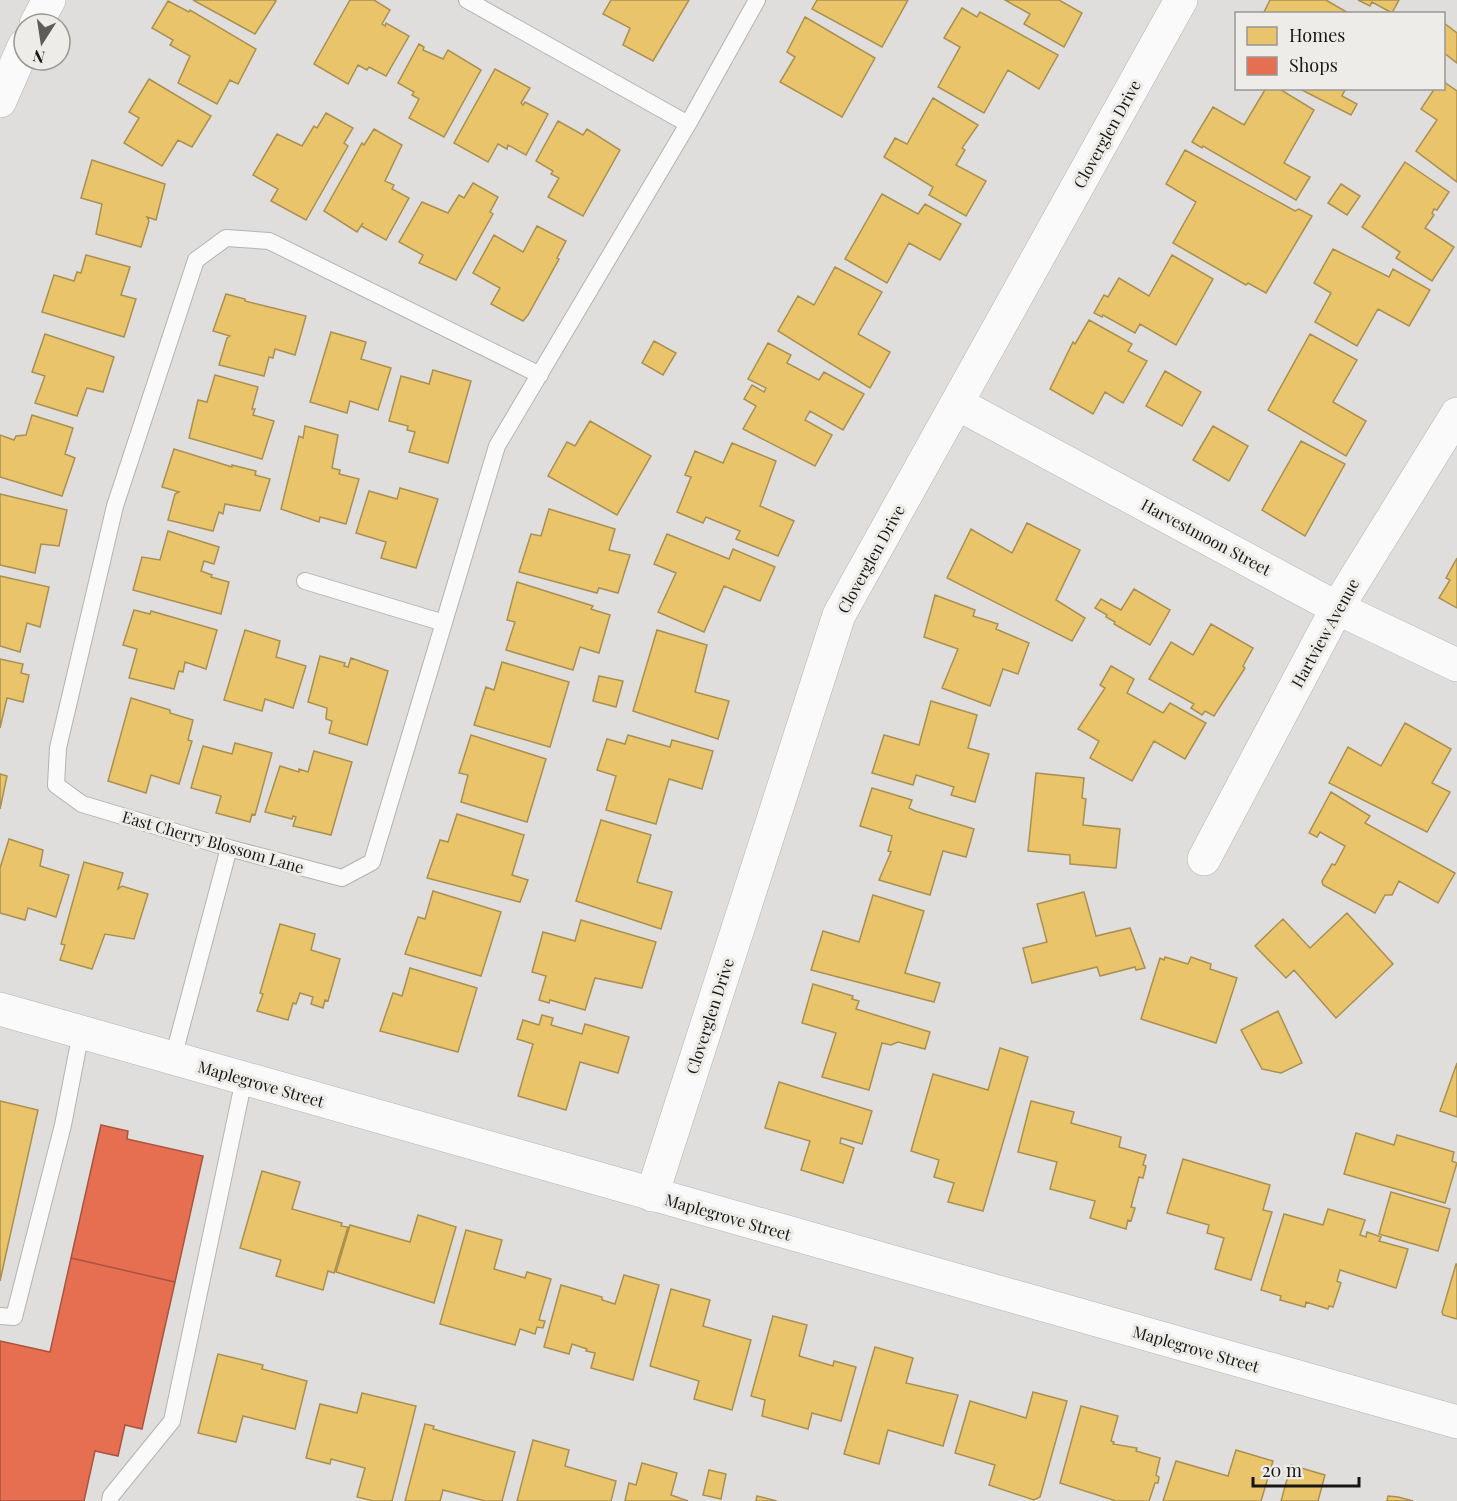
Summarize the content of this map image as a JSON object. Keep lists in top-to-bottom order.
{
  "streets": {
    "street": [
      "Cloverglen Drive",
      "Harvestmoon Street",
      "Hartview Avenue",
      "Maplegrove Street"
    ],
    "lane": ["East Cherry Blossom Lane"]
  },
  "crossings": [
    ["Cloverglen Drive", "Harvestmoon Street"],
    ["Cloverglen Drive", "Maplegrove Street"],
    ["Harvestmoon Street", "Hartview Avenue"]
  ],
  "legend": ["Homes", "Shops"],
  "scale_bar": "20 m",
  "north": "bottom"
}
